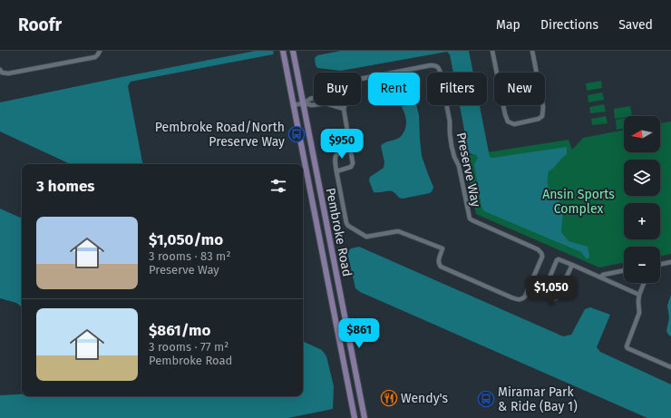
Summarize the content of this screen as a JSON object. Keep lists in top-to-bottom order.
{
  "streets": {
    "main road": ["Pembroke Road"],
    "street": ["Preserve Way"]
  },
  "parks": ["Ansin Sports Complex"],
  "places": {
    "bus stop": ["Pembroke Road/North Preserve Way", "Miramar Park & Ride (Bay 1)"],
    "restaurant": ["Wendy's"]
  },
  "north": "left",
  "page": {
    "header": "Roofr",
    "nav": ["Map", "Directions", "Saved"],
    "chip": [
      "Buy",
      "Rent",
      "Filters",
      "New"
    ],
    "map_buttons": ["+", "−"],
    "price": ["$950", "$1,050", "$861"],
    "heading": "3 homes",
    "list": [
      {
        "name": "$1,050/mo",
        "note": "3 rooms · 83 m² · Preserve Way"
      },
      {
        "name": "$861/mo",
        "note": "3 rooms · 77 m² · Pembroke Road"
      }
    ]
  }
}
